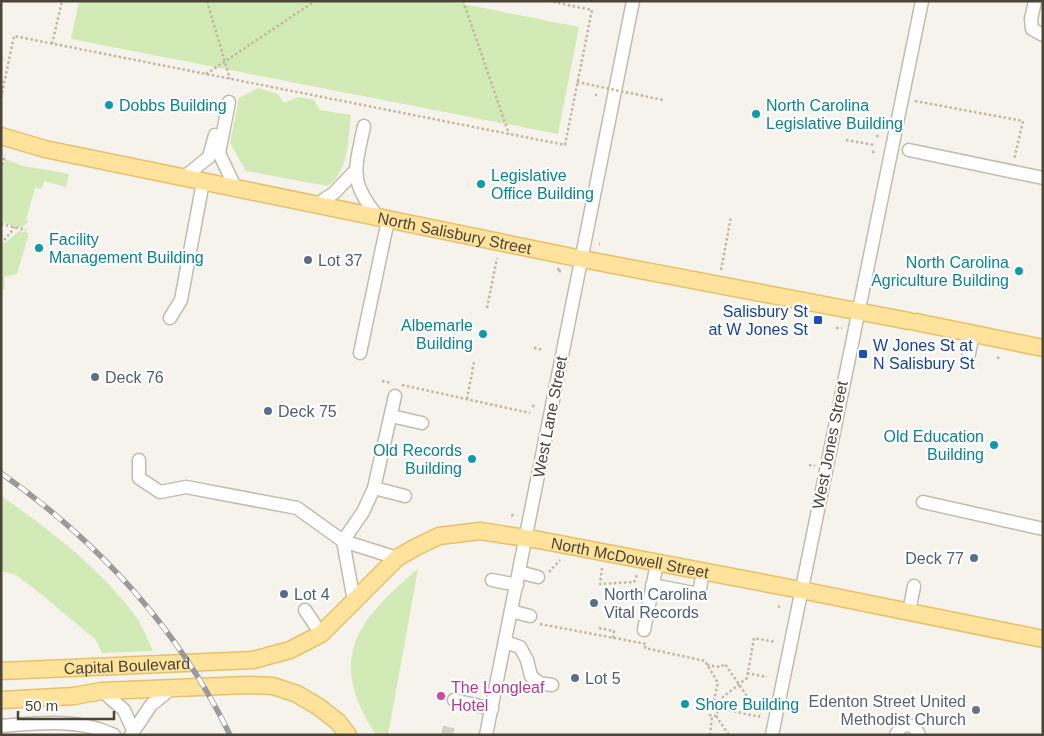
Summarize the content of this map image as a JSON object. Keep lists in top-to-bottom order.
{
  "streets": {
    "main road": ["North Salisbury Street", "North McDowell Street", "Capital Boulevard"],
    "street": ["West Lane Street", "West Jones Street"]
  },
  "crossings": [
    ["North Salisbury Street", "West Lane Street"],
    ["North Salisbury Street", "West Jones Street"],
    ["West Lane Street", "North McDowell Street"],
    ["West Jones Street", "North McDowell Street"],
    ["North McDowell Street", "Capital Boulevard"]
  ],
  "places": {
    "other": [
      "Dobbs Building",
      "North Carolina Legislative Building",
      "Legislative Office Building",
      "Facility Management Building",
      "Lot 37",
      "North Carolina Agriculture Building",
      "Albemarle Building",
      "Deck 76",
      "Deck 75",
      "Old Education Building",
      "Old Records Building",
      "Deck 77",
      "Lot 4",
      "North Carolina Vital Records",
      "Lot 5",
      "The Longleaf Hotel",
      "Shore Building",
      "Edenton Street United Methodist Church"
    ],
    "transit": ["Salisbury St at W Jones St", "W Jones St at N Salisbury St"]
  },
  "scale_bar": "50 m"
}
